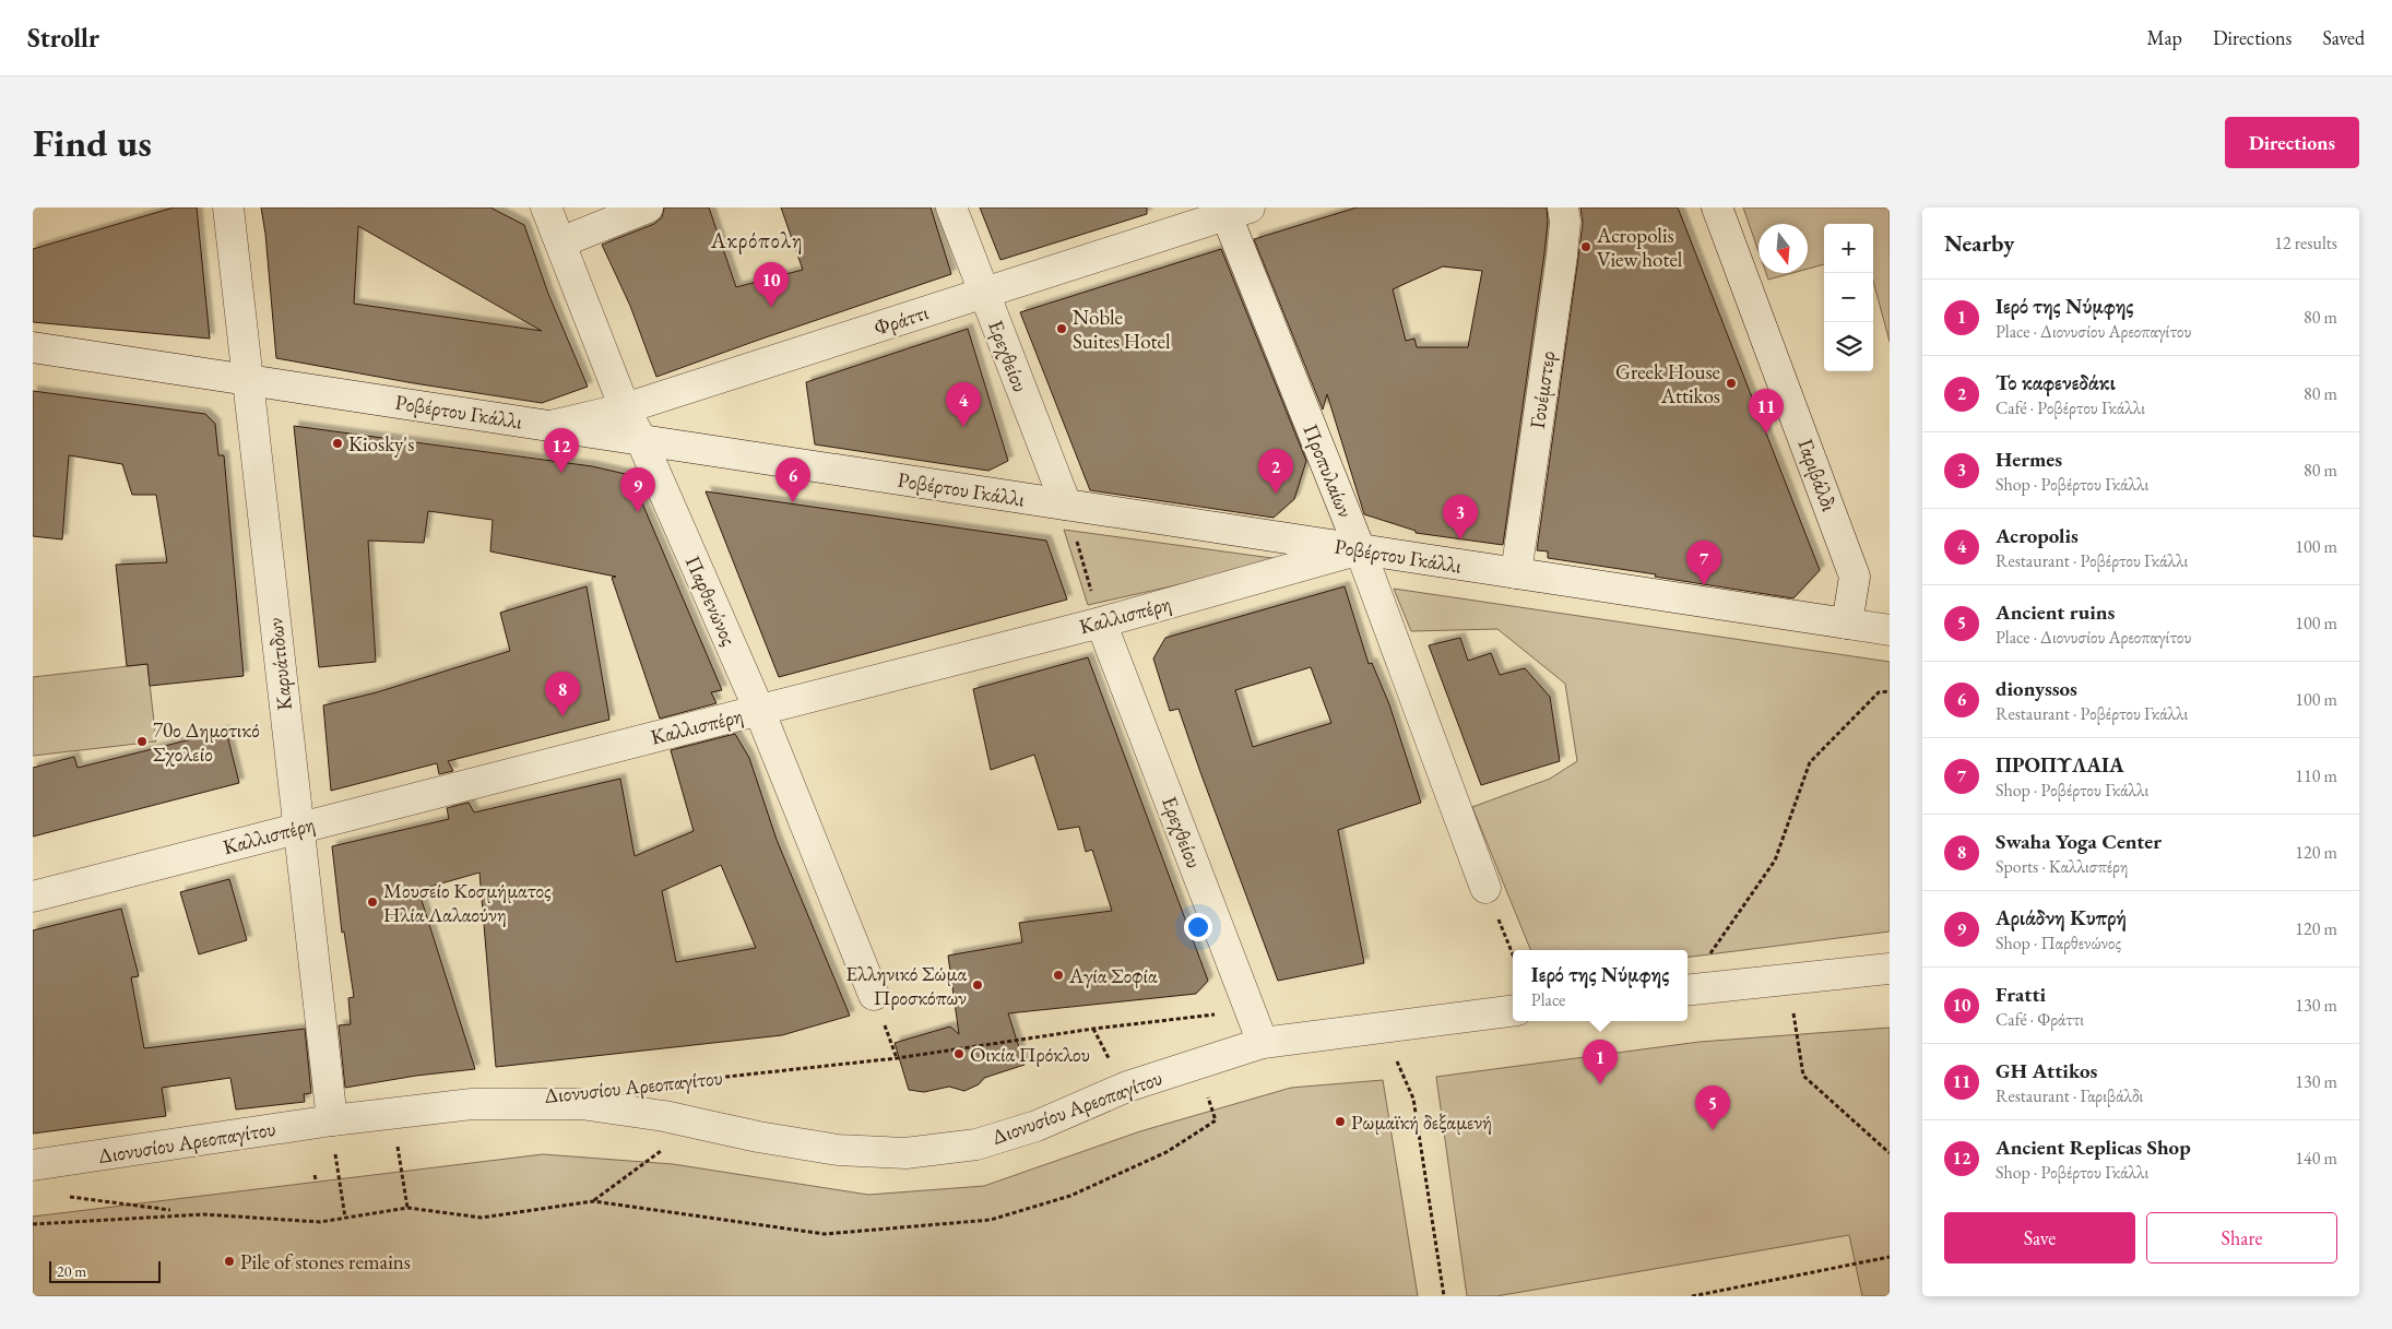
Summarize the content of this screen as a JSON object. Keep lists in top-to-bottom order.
{
  "streets": {
    "street": [
      "Φράττι",
      "Ερεχθείου",
      "Γουέμστερ",
      "Ροβέρτου Γκάλλι",
      "Προπυλαίων",
      "Γαριβάλδι",
      "Παρθενώνος",
      "Καλλισπέρη",
      "Καρυάτιδων",
      "Διονυσίου Αρεοπαγίτου"
    ]
  },
  "crossings": [
    ["Φράττι", "Ερεχθείου"],
    ["Φράττι", "Ροβέρτου Γκάλλι"],
    ["Φράττι", "Προπυλαίων"],
    ["Φράττι", "Παρθενώνος"],
    ["Ερεχθείου", "Ροβέρτου Γκάλλι"],
    ["Ερεχθείου", "Καλλισπέρη"],
    ["Ερεχθείου", "Διονυσίου Αρεοπαγίτου"],
    ["Γουέμστερ", "Ροβέρτου Γκάλλι"],
    ["Ροβέρτου Γκάλλι", "Προπυλαίων"],
    ["Ροβέρτου Γκάλλι", "Γαριβάλδι"],
    ["Ροβέρτου Γκάλλι", "Παρθενώνος"],
    ["Ροβέρτου Γκάλλι", "Καλλισπέρη"],
    ["Ροβέρτου Γκάλλι", "Καρυάτιδων"],
    ["Προπυλαίων", "Καλλισπέρη"],
    ["Παρθενώνος", "Καλλισπέρη"],
    ["Καλλισπέρη", "Καρυάτιδων"],
    ["Καρυάτιδων", "Διονυσίου Αρεοπαγίτου"]
  ],
  "districts": ["Ακρόπολη"],
  "places": [
    "Acropolis View hotel",
    "Noble Suites Hotel",
    "Greek House Attikos",
    "Kiosky's",
    "70ο Δημοτικό Σχολείο",
    "Μουσείο Κοσμήματος Ηλία Λαλαούνη",
    "Αγία Σοφία",
    "Ελληνικό Σώμα Προσκόπων",
    "Οικία Πρόκλου",
    "Ρωμαϊκή δεξαμενή",
    "Pile of stones remains"
  ],
  "scale_bar": "20 m",
  "north": "bottom",
  "page": {
    "header": "Strollr",
    "nav": ["Map", "Directions", "Saved"],
    "buttons": [
      "Directions",
      ["Save", "Share"]
    ],
    "title": "Find us",
    "heading": ["Nearby", "12 results"],
    "map_buttons": ["+", "−"],
    "pins": [
      "10",
      "4",
      "11",
      "12",
      "2",
      "6",
      "9",
      "3",
      "7",
      "8",
      "1",
      "5"
    ],
    "list": [
      {
        "mark": "1",
        "name": "Ιερό της Νύμφης",
        "note": "Place · Διονυσίου Αρεοπαγίτου",
        "value": "80 m"
      },
      {
        "mark": "2",
        "name": "Το καφενεδάκι",
        "note": "Café · Ροβέρτου Γκάλλι",
        "value": "80 m"
      },
      {
        "mark": "3",
        "name": "Hermes",
        "note": "Shop · Ροβέρτου Γκάλλι",
        "value": "80 m"
      },
      {
        "mark": "4",
        "name": "Acropolis",
        "note": "Restaurant · Ροβέρτου Γκάλλι",
        "value": "100 m"
      },
      {
        "mark": "5",
        "name": "Ancient ruins",
        "note": "Place · Διονυσίου Αρεοπαγίτου",
        "value": "100 m"
      },
      {
        "mark": "6",
        "name": "dionyssos",
        "note": "Restaurant · Ροβέρτου Γκάλλι",
        "value": "100 m"
      },
      {
        "mark": "7",
        "name": "ΠΡΟΠΥΛΑΙΑ",
        "note": "Shop · Ροβέρτου Γκάλλι",
        "value": "110 m"
      },
      {
        "mark": "8",
        "name": "Swaha Yoga Center",
        "note": "Sports · Καλλισπέρη",
        "value": "120 m"
      },
      {
        "mark": "9",
        "name": "Αριάδνη Κυπρή",
        "note": "Shop · Παρθενώνος",
        "value": "120 m"
      },
      {
        "mark": "10",
        "name": "Fratti",
        "note": "Café · Φράττι",
        "value": "130 m"
      },
      {
        "mark": "11",
        "name": "GH Attikos",
        "note": "Restaurant · Γαριβάλδι",
        "value": "130 m"
      },
      {
        "mark": "12",
        "name": "Ancient Replicas Shop",
        "note": "Shop · Ροβέρτου Γκάλλι",
        "value": "140 m"
      }
    ],
    "popup": ["Ιερό της Νύμφης", "Place"],
    "scale": "20 m"
  }
}
